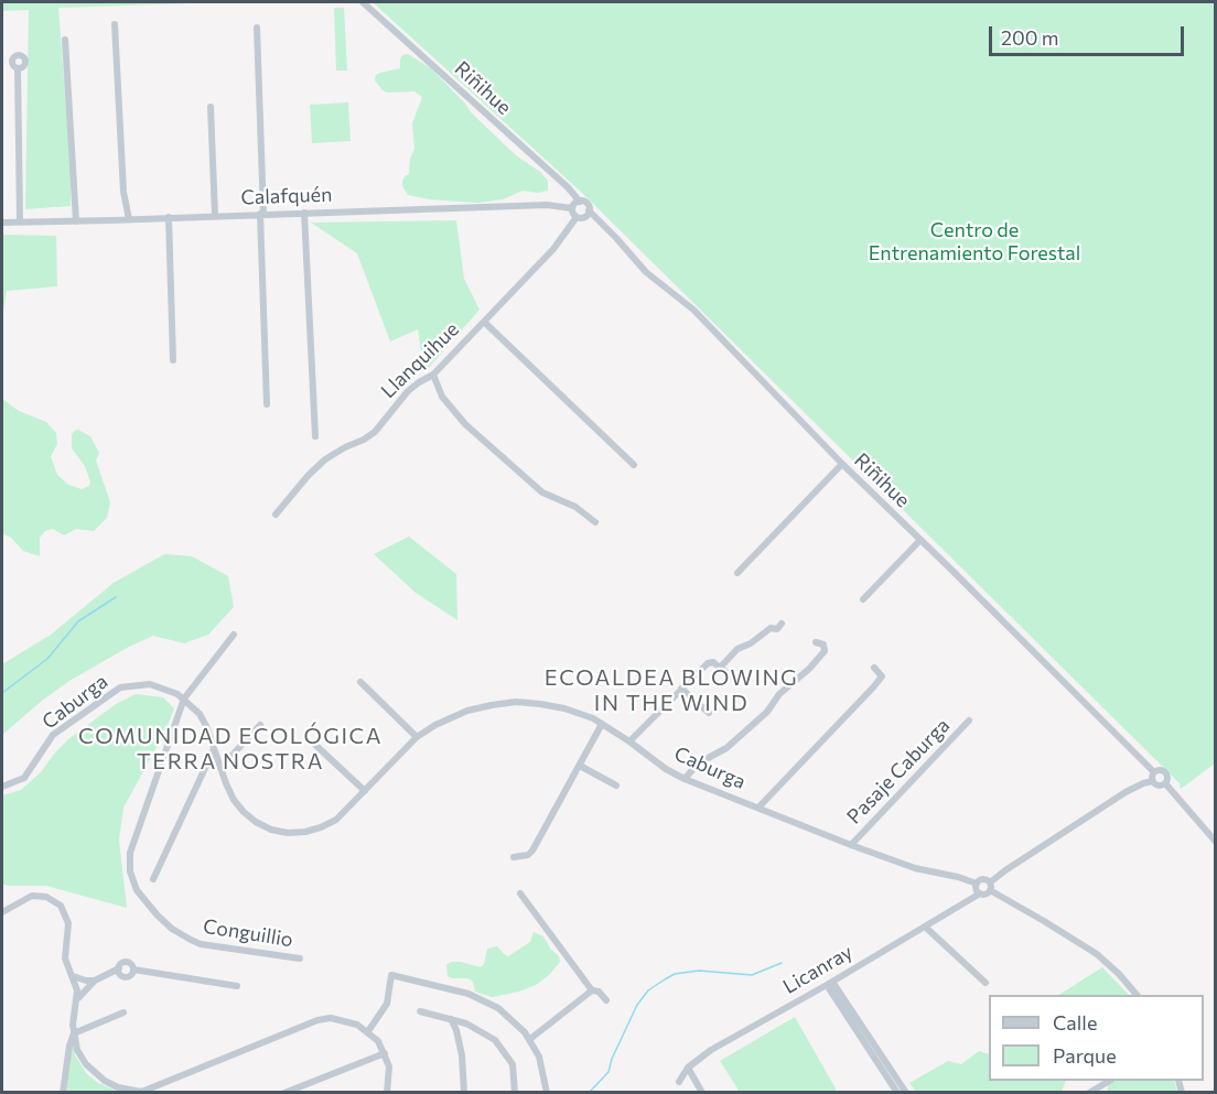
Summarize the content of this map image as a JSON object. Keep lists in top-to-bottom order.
{
  "streets": {
    "street": [
      "Riñihue",
      "Calafquén",
      "Llanquihue",
      "Caburga",
      "Pasaje Caburga",
      "Conguillio",
      "Licanray"
    ]
  },
  "crossings": [
    ["Riñihue", "Calafquén"],
    ["Riñihue", "Llanquihue"],
    ["Calafquén", "Llanquihue"],
    ["Caburga", "Pasaje Caburga"],
    ["Caburga", "Conguillio"],
    ["Caburga", "Licanray"]
  ],
  "districts": ["ECOALDEA BLOWING IN THE WIND", "COMUNIDAD ECOLÓGICA TERRA NOSTRA"],
  "parks": ["Centro de Entrenamiento Forestal"],
  "legend": ["Calle", "Parque"],
  "scale_bar": "200 m"
}
